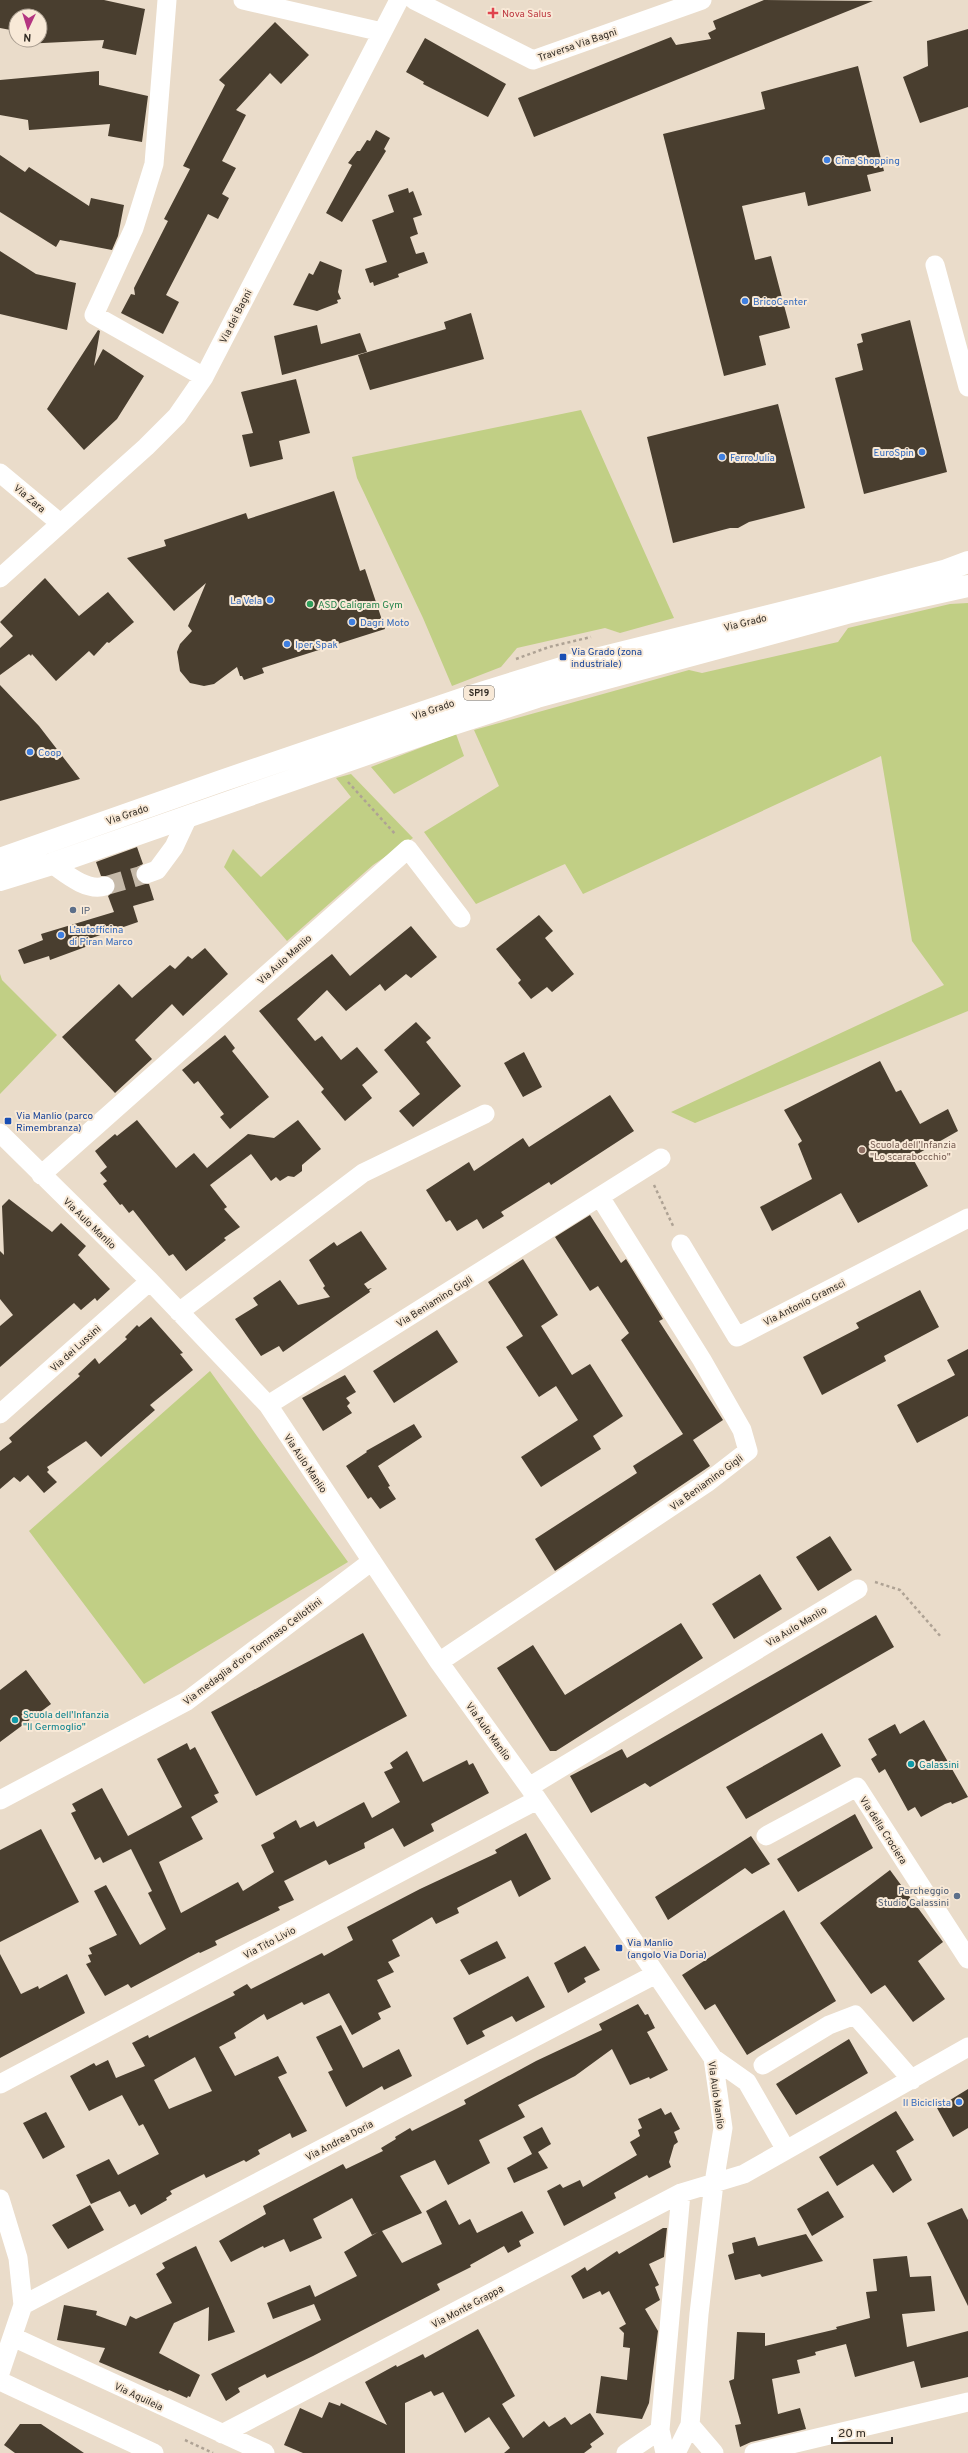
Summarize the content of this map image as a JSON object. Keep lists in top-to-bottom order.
{
  "streets": {
    "main road": ["Via Grado", "SP19"],
    "street": [
      "Traversa Via Bagni",
      "Via dei Bagni",
      "Via Zara",
      "Via Aulo Manlio",
      "Via Beniamino Gigli",
      "Via Antonio Gramsci",
      "Via dei Lussini",
      "Via medaglia d'oro Tommaso Cellottini",
      "Via della Crociera",
      "Via Tito Livio",
      "Via Andrea Doria",
      "Via Monte Grappa",
      "Via Aquileia"
    ]
  },
  "crossings": [
    ["Via dei Bagni", "Via Zara"],
    ["Via Aulo Manlio", "Via Beniamino Gigli"],
    ["Via Aulo Manlio", "Via dei Lussini"],
    ["Via Aulo Manlio", "Via medaglia d'oro Tommaso Cellottini"],
    ["Via Aulo Manlio", "Via Tito Livio"],
    ["Via Aulo Manlio", "Via Andrea Doria"],
    ["Via Aulo Manlio", "Via Monte Grappa"],
    ["Via Monte Grappa", "Via Aquileia"]
  ],
  "places": {
    "health": ["Nova Salus"],
    "other": [
      "Cina Shopping",
      "BricoCenter",
      "EuroSpin",
      "FerroJulia",
      "La Vela",
      "ASD Caligram Gym",
      "Dagri Moto",
      "Iper Spak",
      "Coop",
      "IP",
      "L’autofficina di Piran Marco",
      "Scuola dell'Infanzia \"Lo scarabocchio\"",
      "Scuola dell'Infanzia \"Il Germoglio\"",
      "Galassini",
      "Parcheggio Studio Galassini",
      "Il Biciclista"
    ],
    "transit": ["Via Grado (zona industriale)", "Via Manlio (parco Rimembranza)", "Via Manlio (angolo Via Doria)"]
  },
  "scale_bar": "20 m",
  "north": "bottom"
}
